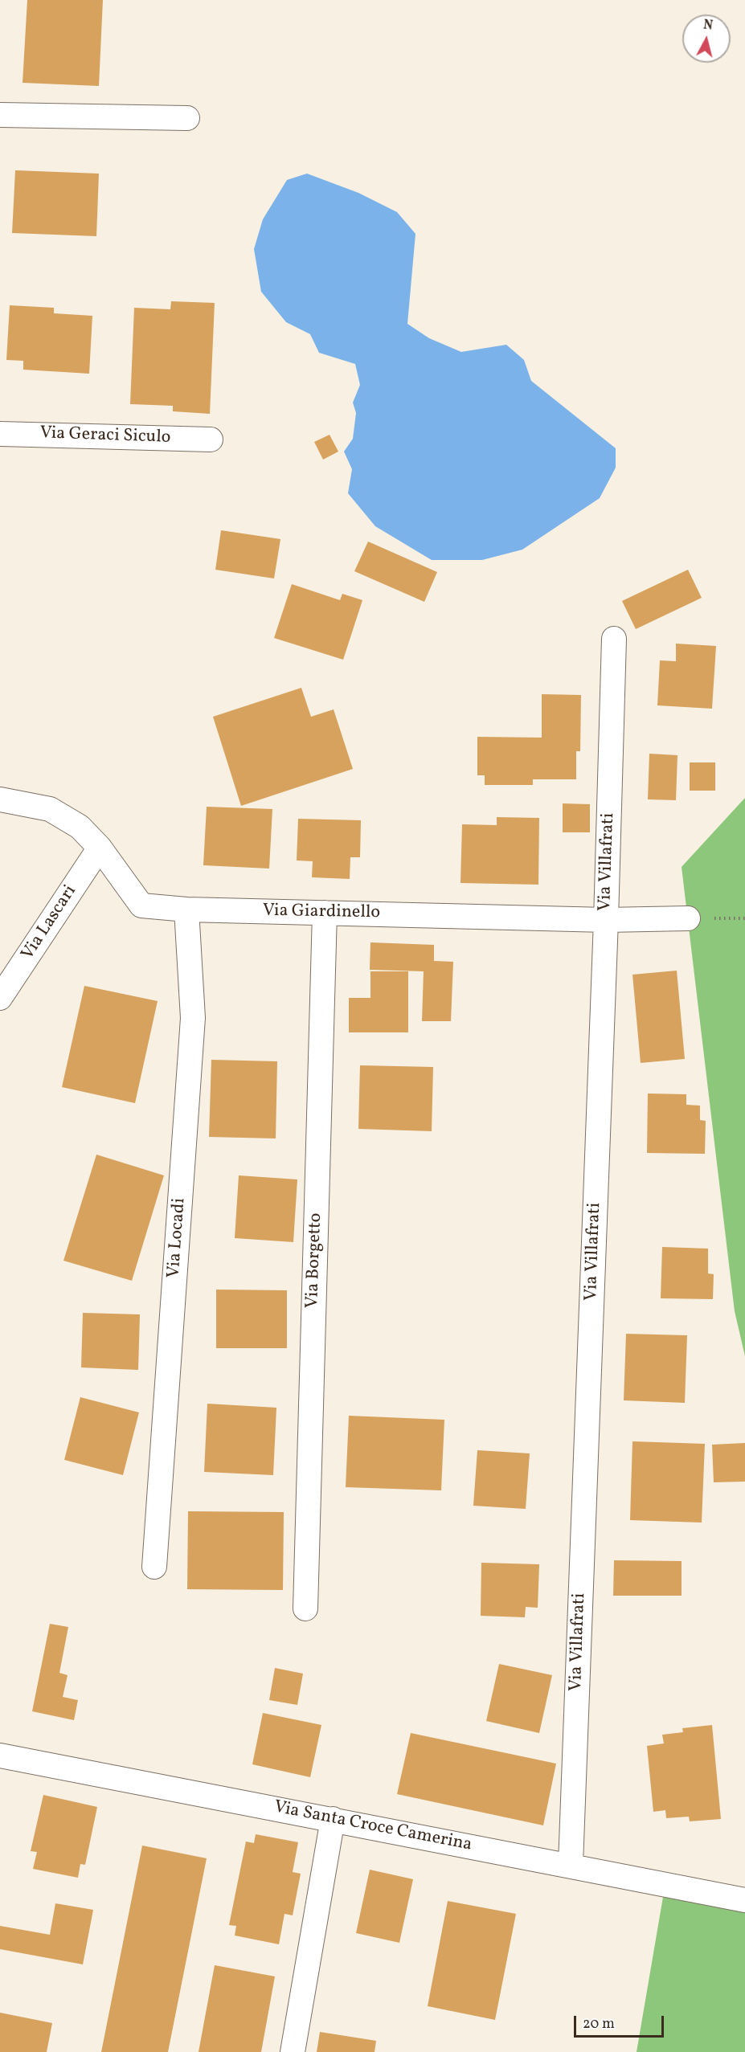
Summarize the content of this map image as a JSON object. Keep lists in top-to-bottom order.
{
  "streets": {
    "street": [
      "Via Geraci Siculo",
      "Via Villafrati",
      "Via Giardinello",
      "Via Lascari",
      "Via Locadi",
      "Via Borgetto",
      "Via Santa Croce Camerina"
    ]
  },
  "crossings": [
    ["Via Villafrati", "Via Giardinello"],
    ["Via Villafrati", "Via Santa Croce Camerina"],
    ["Via Giardinello", "Via Lascari"],
    ["Via Giardinello", "Via Locadi"],
    ["Via Giardinello", "Via Borgetto"]
  ],
  "scale_bar": "20 m",
  "north": "top"
}
